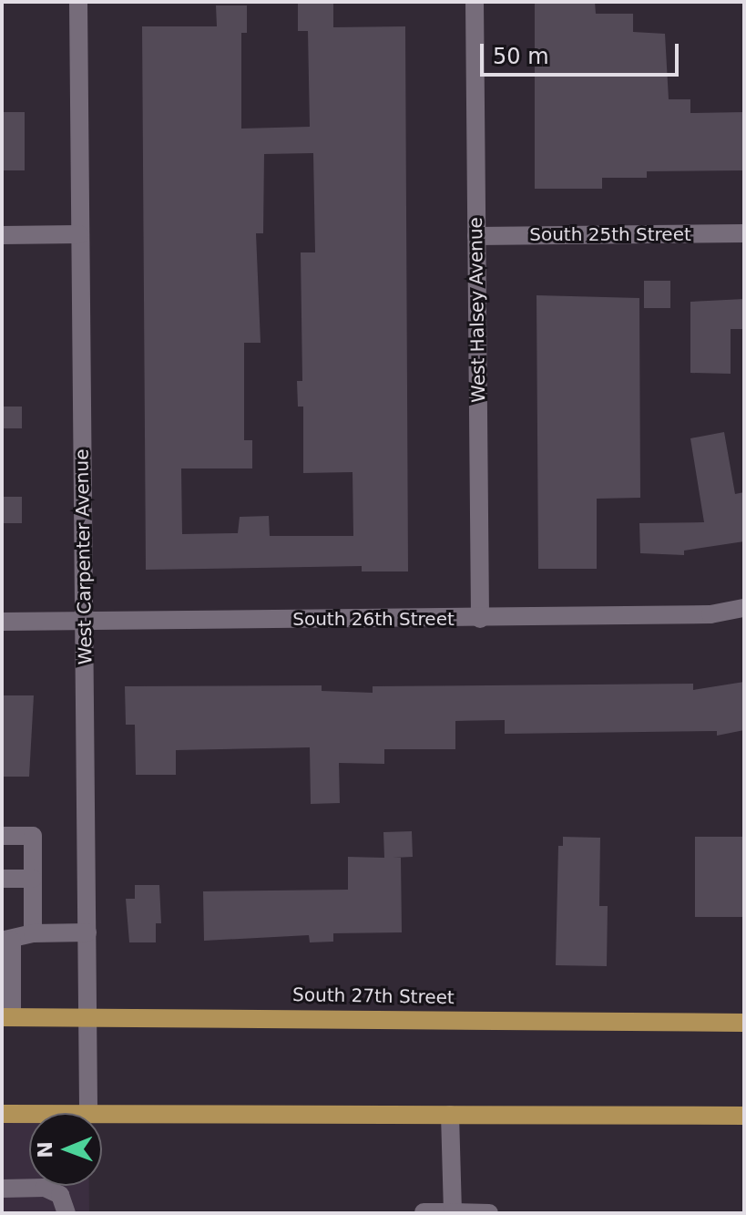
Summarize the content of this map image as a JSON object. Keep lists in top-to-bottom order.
{
  "streets": {
    "main road": ["South 27th Street"],
    "street": [
      "South 25th Street",
      "West Halsey Avenue",
      "West Carpenter Avenue",
      "South 26th Street"
    ]
  },
  "crossings": [
    ["South 25th Street", "West Halsey Avenue"],
    ["West Halsey Avenue", "South 26th Street"],
    ["West Carpenter Avenue", "South 26th Street"],
    ["West Carpenter Avenue", "South 27th Street"]
  ],
  "scale_bar": "50 m",
  "north": "left"
}
